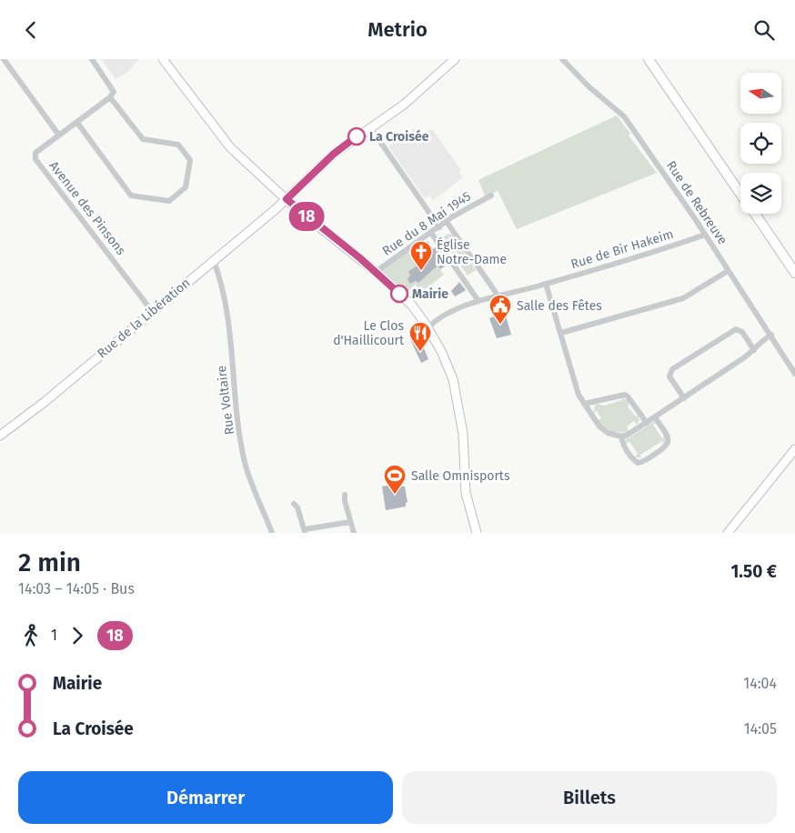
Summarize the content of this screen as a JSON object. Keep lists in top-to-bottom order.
{
  "streets": {
    "street": [
      "Rue de Rebreuve",
      "Avenue des Pinsons",
      "Rue du 8 Mai 1945",
      "Rue de Bir Hakeim",
      "Rue de la Libération",
      "Rue Voltaire"
    ]
  },
  "crossings": [
    ["Rue de Rebreuve", "Rue de Bir Hakeim"],
    ["Avenue des Pinsons", "Rue de la Libération"],
    ["Rue de la Libération", "Rue Voltaire"]
  ],
  "places": {
    "other": ["La Croisée", "Mairie"],
    "church": ["Église Notre-Dame"],
    "public building": ["Salle des Fêtes"],
    "restaurant": ["Le Clos d'Haillicourt"],
    "sports": ["Salle Omnisports"]
  },
  "lines": ["bus line 18"],
  "north": "left",
  "page": {
    "header": "Metrio",
    "on_map": "18",
    "heading": ["2 min", "14:03 – 14:05 · Bus", "1.50 €"],
    "legs": ["1", "18"],
    "list": [
      {
        "name": "Mairie",
        "value": "14:04"
      },
      {
        "name": "La Croisée",
        "value": "14:05"
      }
    ],
    "buttons": ["Démarrer", "Billets"]
  }
}
